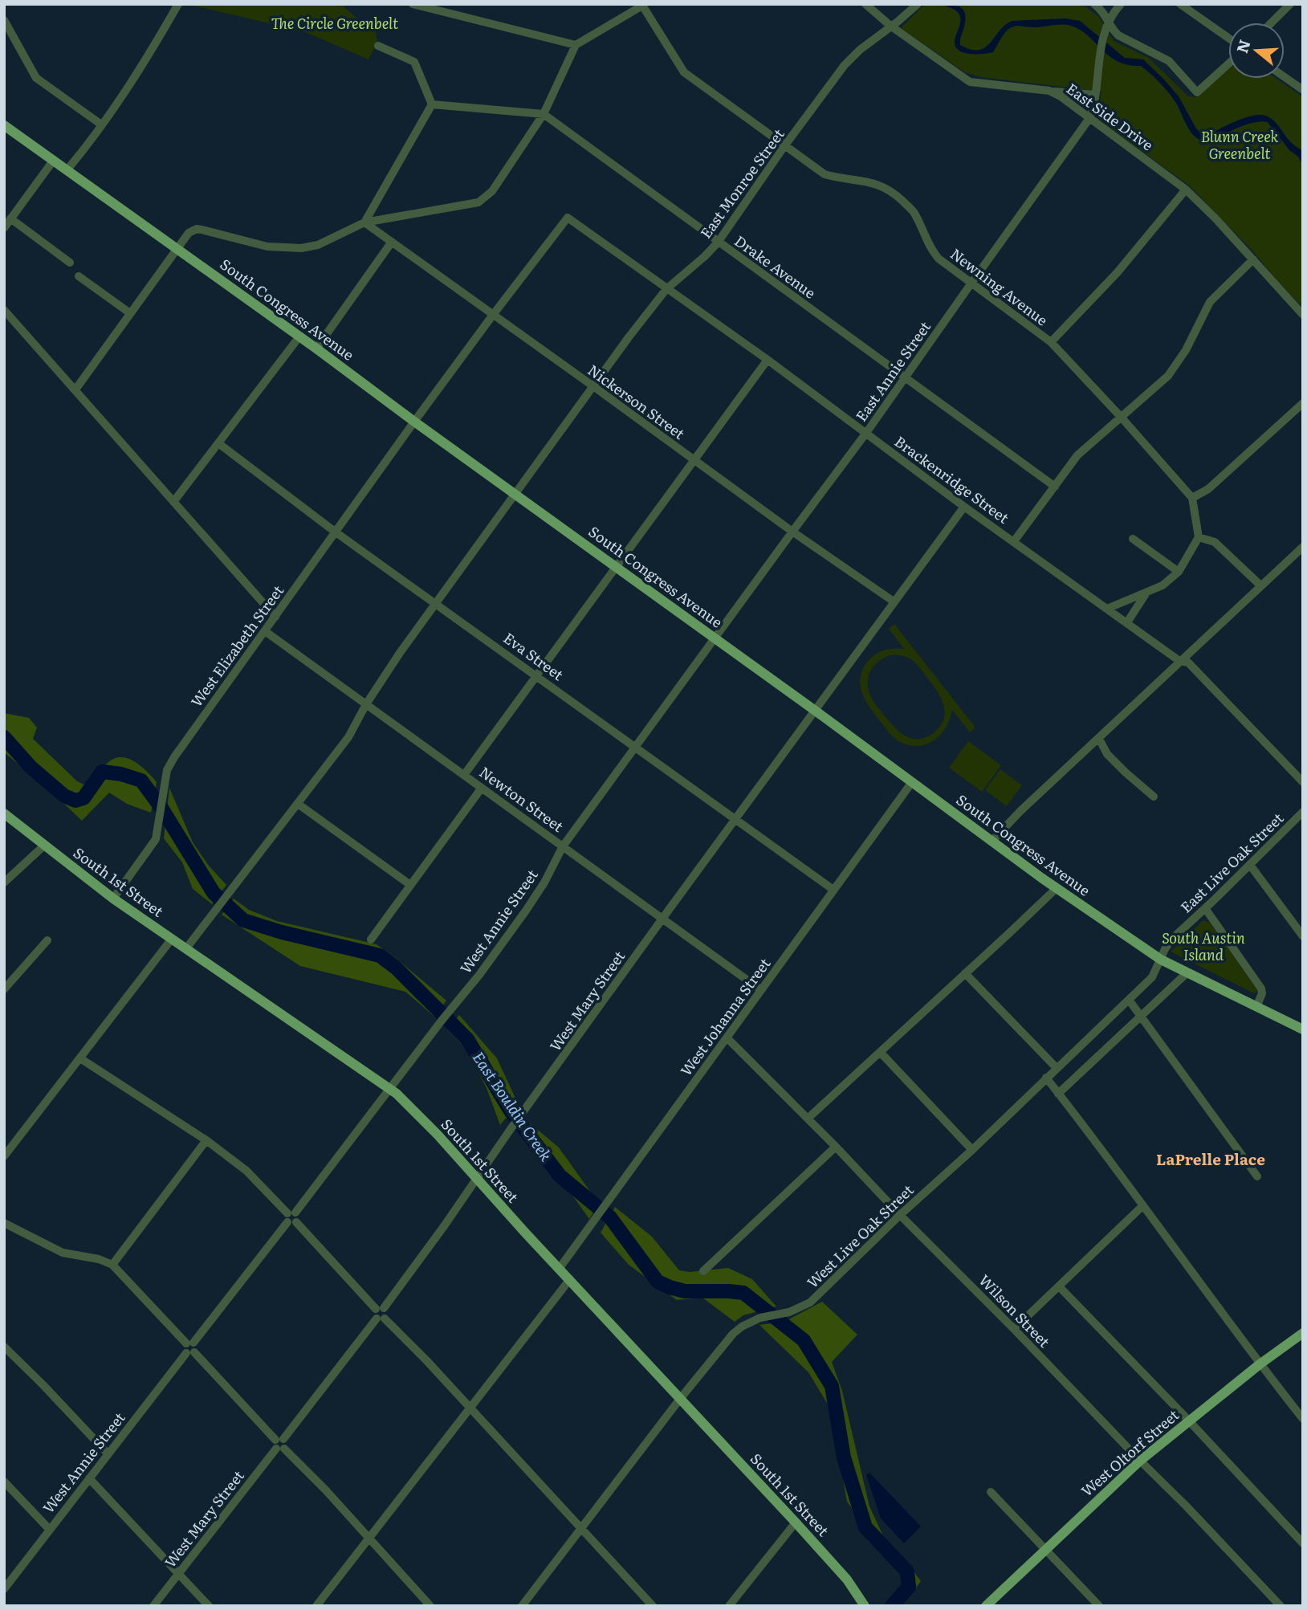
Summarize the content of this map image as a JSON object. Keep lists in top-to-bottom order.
{
  "streets": {
    "main road": ["South Congress Avenue", "South 1st Street", "West Oltorf Street"],
    "street": [
      "East Side Drive",
      "East Monroe Street",
      "Drake Avenue",
      "Newning Avenue",
      "East Annie Street",
      "Nickerson Street",
      "Brackenridge Street",
      "West Elizabeth Street",
      "Eva Street",
      "Newton Street",
      "East Live Oak Street",
      "West Annie Street",
      "West Mary Street",
      "West Johanna Street",
      "West Live Oak Street",
      "Wilson Street"
    ]
  },
  "crossings": [
    ["East Side Drive", "East Monroe Street"],
    ["East Side Drive", "East Annie Street"],
    ["East Monroe Street", "Drake Avenue"],
    ["East Monroe Street", "Newning Avenue"],
    ["East Monroe Street", "South Congress Avenue"],
    ["East Monroe Street", "Nickerson Street"],
    ["East Monroe Street", "Brackenridge Street"],
    ["East Monroe Street", "Eva Street"],
    ["East Monroe Street", "Newton Street"],
    ["East Monroe Street", "South 1st Street"],
    ["Drake Avenue", "East Annie Street"],
    ["Newning Avenue", "East Annie Street"],
    ["South Congress Avenue", "East Annie Street"],
    ["South Congress Avenue", "West Elizabeth Street"],
    ["South Congress Avenue", "East Live Oak Street"],
    ["South Congress Avenue", "West Annie Street"],
    ["South Congress Avenue", "West Mary Street"],
    ["South Congress Avenue", "West Johanna Street"],
    ["South Congress Avenue", "West Live Oak Street"],
    ["East Annie Street", "Nickerson Street"],
    ["East Annie Street", "Brackenridge Street"],
    ["East Annie Street", "West Annie Street"],
    ["Nickerson Street", "West Elizabeth Street"],
    ["Nickerson Street", "West Mary Street"],
    ["Brackenridge Street", "West Elizabeth Street"],
    ["Brackenridge Street", "West Mary Street"],
    ["West Elizabeth Street", "Eva Street"],
    ["West Elizabeth Street", "Newton Street"],
    ["West Elizabeth Street", "South 1st Street"],
    ["Eva Street", "West Annie Street"],
    ["Eva Street", "West Mary Street"],
    ["Eva Street", "West Johanna Street"],
    ["Newton Street", "West Annie Street"],
    ["Newton Street", "West Mary Street"],
    ["Newton Street", "West Johanna Street"],
    ["East Live Oak Street", "West Live Oak Street"],
    ["South 1st Street", "West Annie Street"],
    ["South 1st Street", "West Mary Street"],
    ["South 1st Street", "West Johanna Street"],
    ["South 1st Street", "West Live Oak Street"],
    ["West Johanna Street", "Wilson Street"],
    ["West Live Oak Street", "Wilson Street"],
    ["Wilson Street", "West Oltorf Street"]
  ],
  "districts": ["LaPrelle Place"],
  "water": ["East Bouldin Creek"],
  "parks": ["The Circle Greenbelt", "Blunn Creek Greenbelt", "South Austin Island"],
  "north": "left"
}
